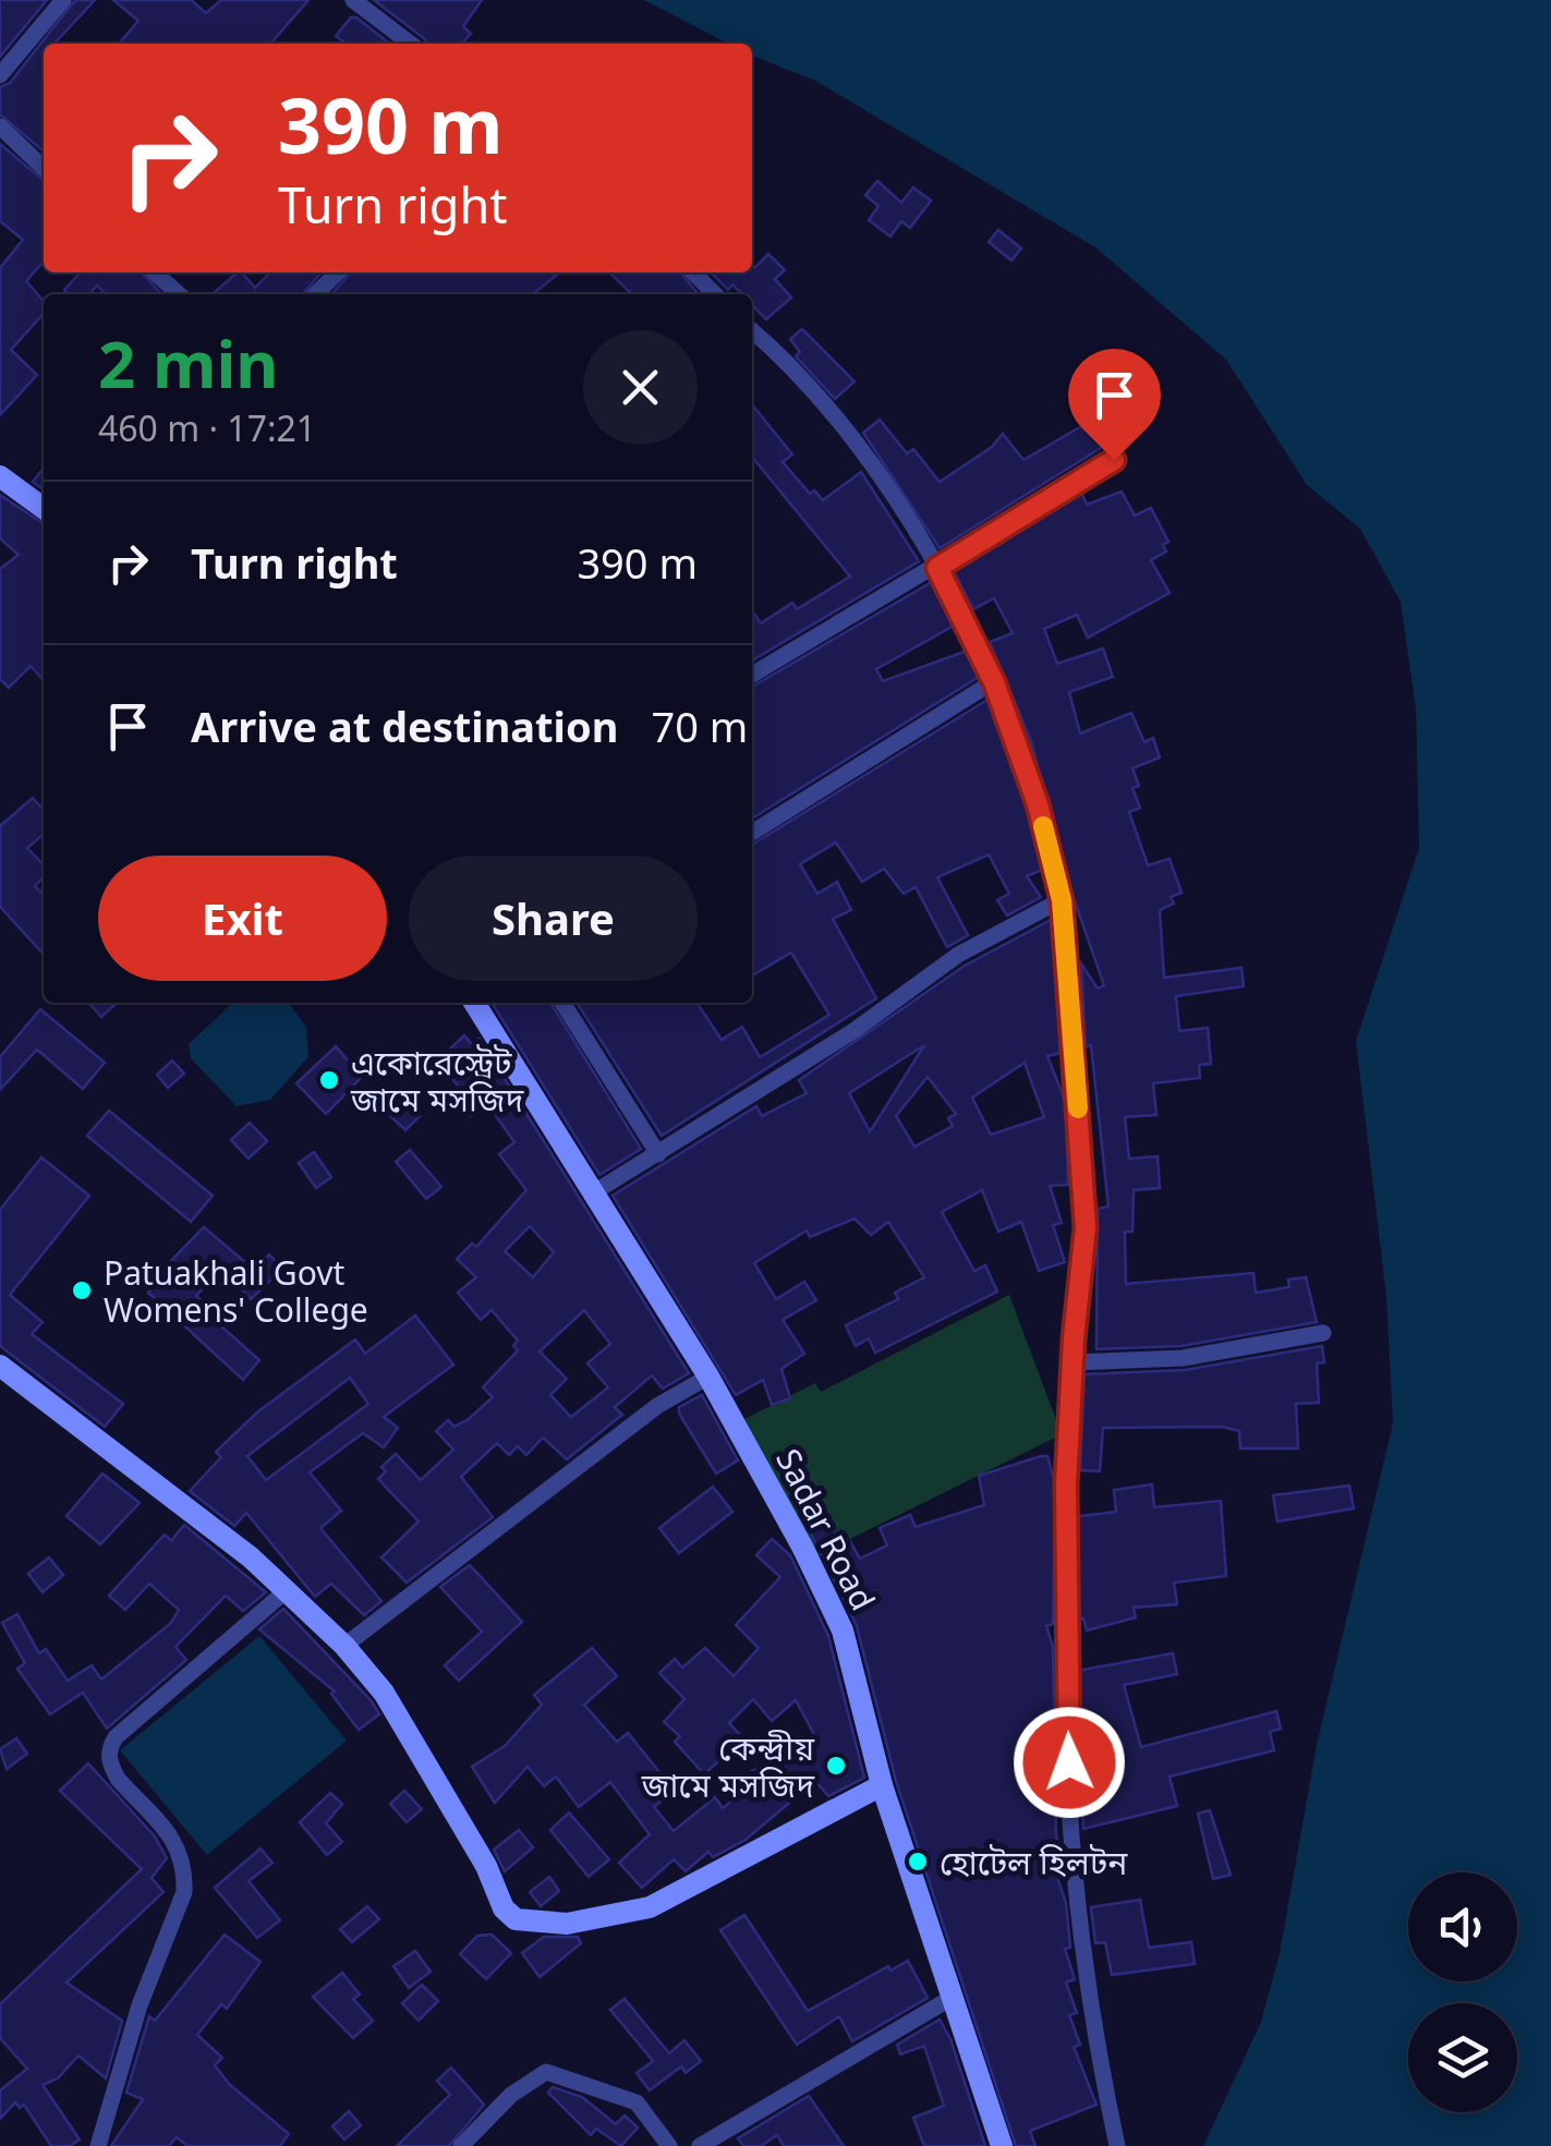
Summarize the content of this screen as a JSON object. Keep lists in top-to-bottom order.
{
  "streets": {
    "street": ["Sadar Road"]
  },
  "places": [
    "একোরেস্ট্রেট জামে মসজিদ",
    "Patuakhali Govt Womens' College",
    "কেন্দ্রীয় জামে মসজিদ",
    "হোটেল হিলটন"
  ],
  "page": {
    "turn": ["390 m", "Turn right"],
    "heading": ["2 min", "460 m · 17:21"],
    "list": [
      {
        "name": "Turn right",
        "value": "390 m"
      },
      {
        "name": "Arrive at destination",
        "value": "70 m"
      }
    ],
    "buttons": ["Exit", "Share"]
  }
}
